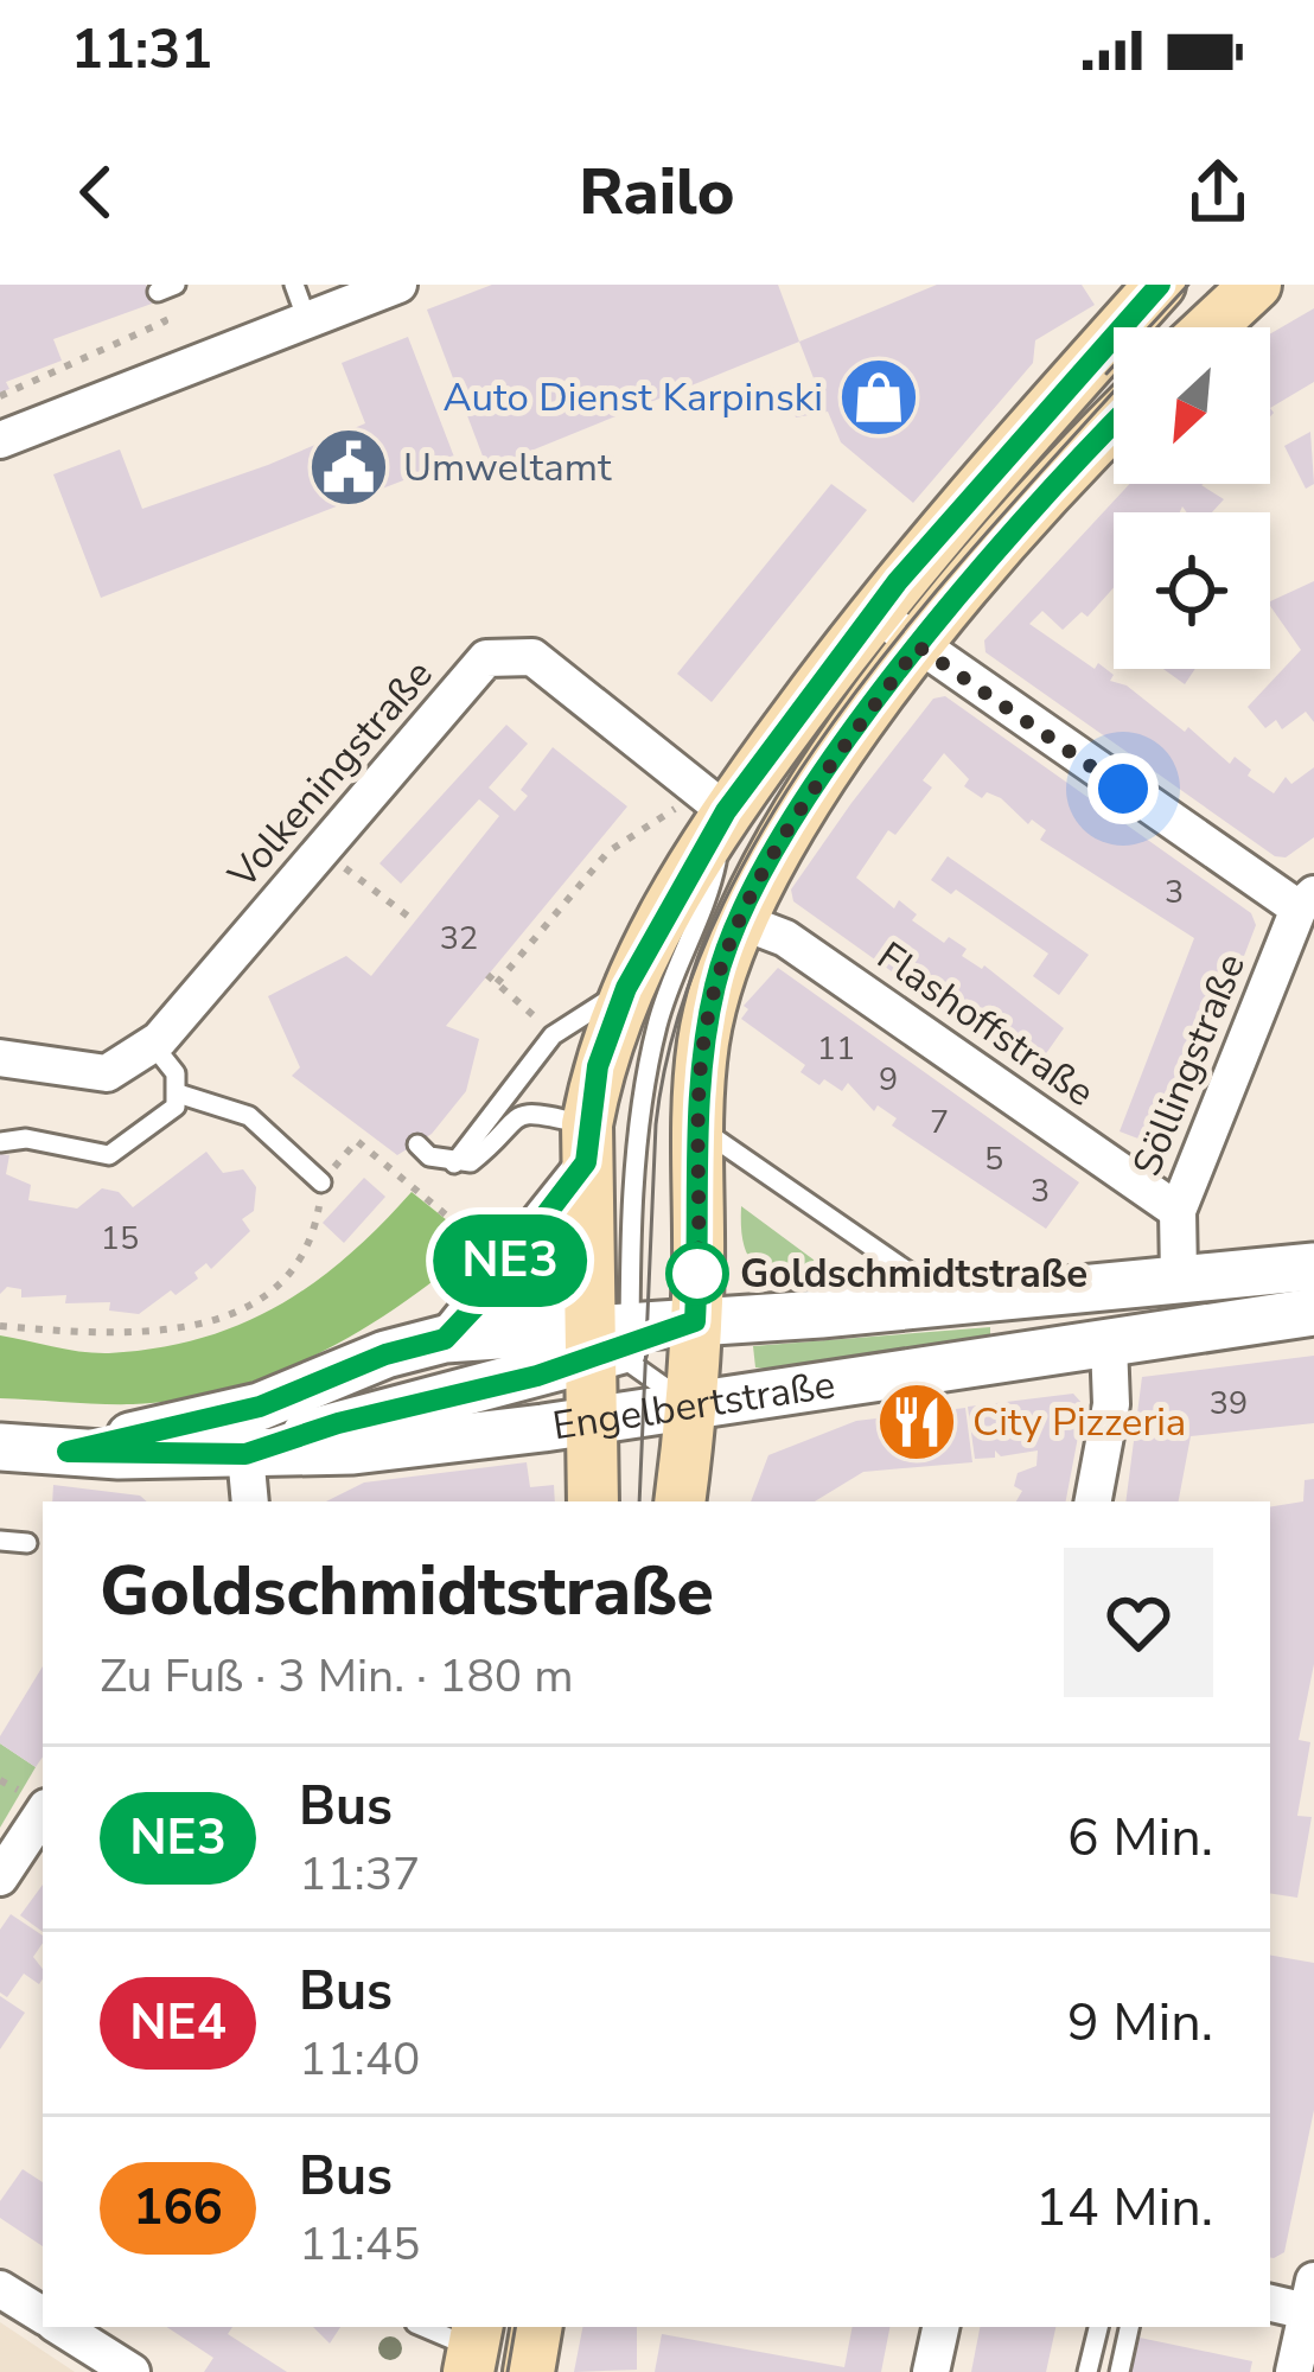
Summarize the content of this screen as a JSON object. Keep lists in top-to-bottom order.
{
  "streets": {
    "street": [
      "Volkeningstraße",
      "Flashoffstraße",
      "Söllingstraße",
      "Engelbertstraße"
    ]
  },
  "crossings": [
    ["Flashoffstraße", "Söllingstraße"],
    ["Söllingstraße", "Engelbertstraße"]
  ],
  "places": {
    "shop": ["Auto Dienst Karpinski"],
    "public building": ["Umweltamt"],
    "other": ["Goldschmidtstraße"],
    "restaurant": ["City Pizzeria"]
  },
  "lines": ["bus line NE3"],
  "house_numbers": [
    "3",
    "32",
    "11",
    "9",
    "7",
    "5",
    "3",
    "15",
    "39"
  ],
  "north": "bottom left",
  "page": {
    "status": "11:31",
    "header": "Railo",
    "on_map": "NE3",
    "heading": ["Goldschmidtstraße", "Zu Fuß · 3 Min. · 180 m"],
    "list": [
      {
        "mark": "NE3",
        "name": "Bus",
        "note": "11:37",
        "value": "6 Min."
      },
      {
        "mark": "NE4",
        "name": "Bus",
        "note": "11:40",
        "value": "9 Min."
      },
      {
        "mark": "166",
        "name": "Bus",
        "note": "11:45",
        "value": "14 Min."
      }
    ]
  }
}
